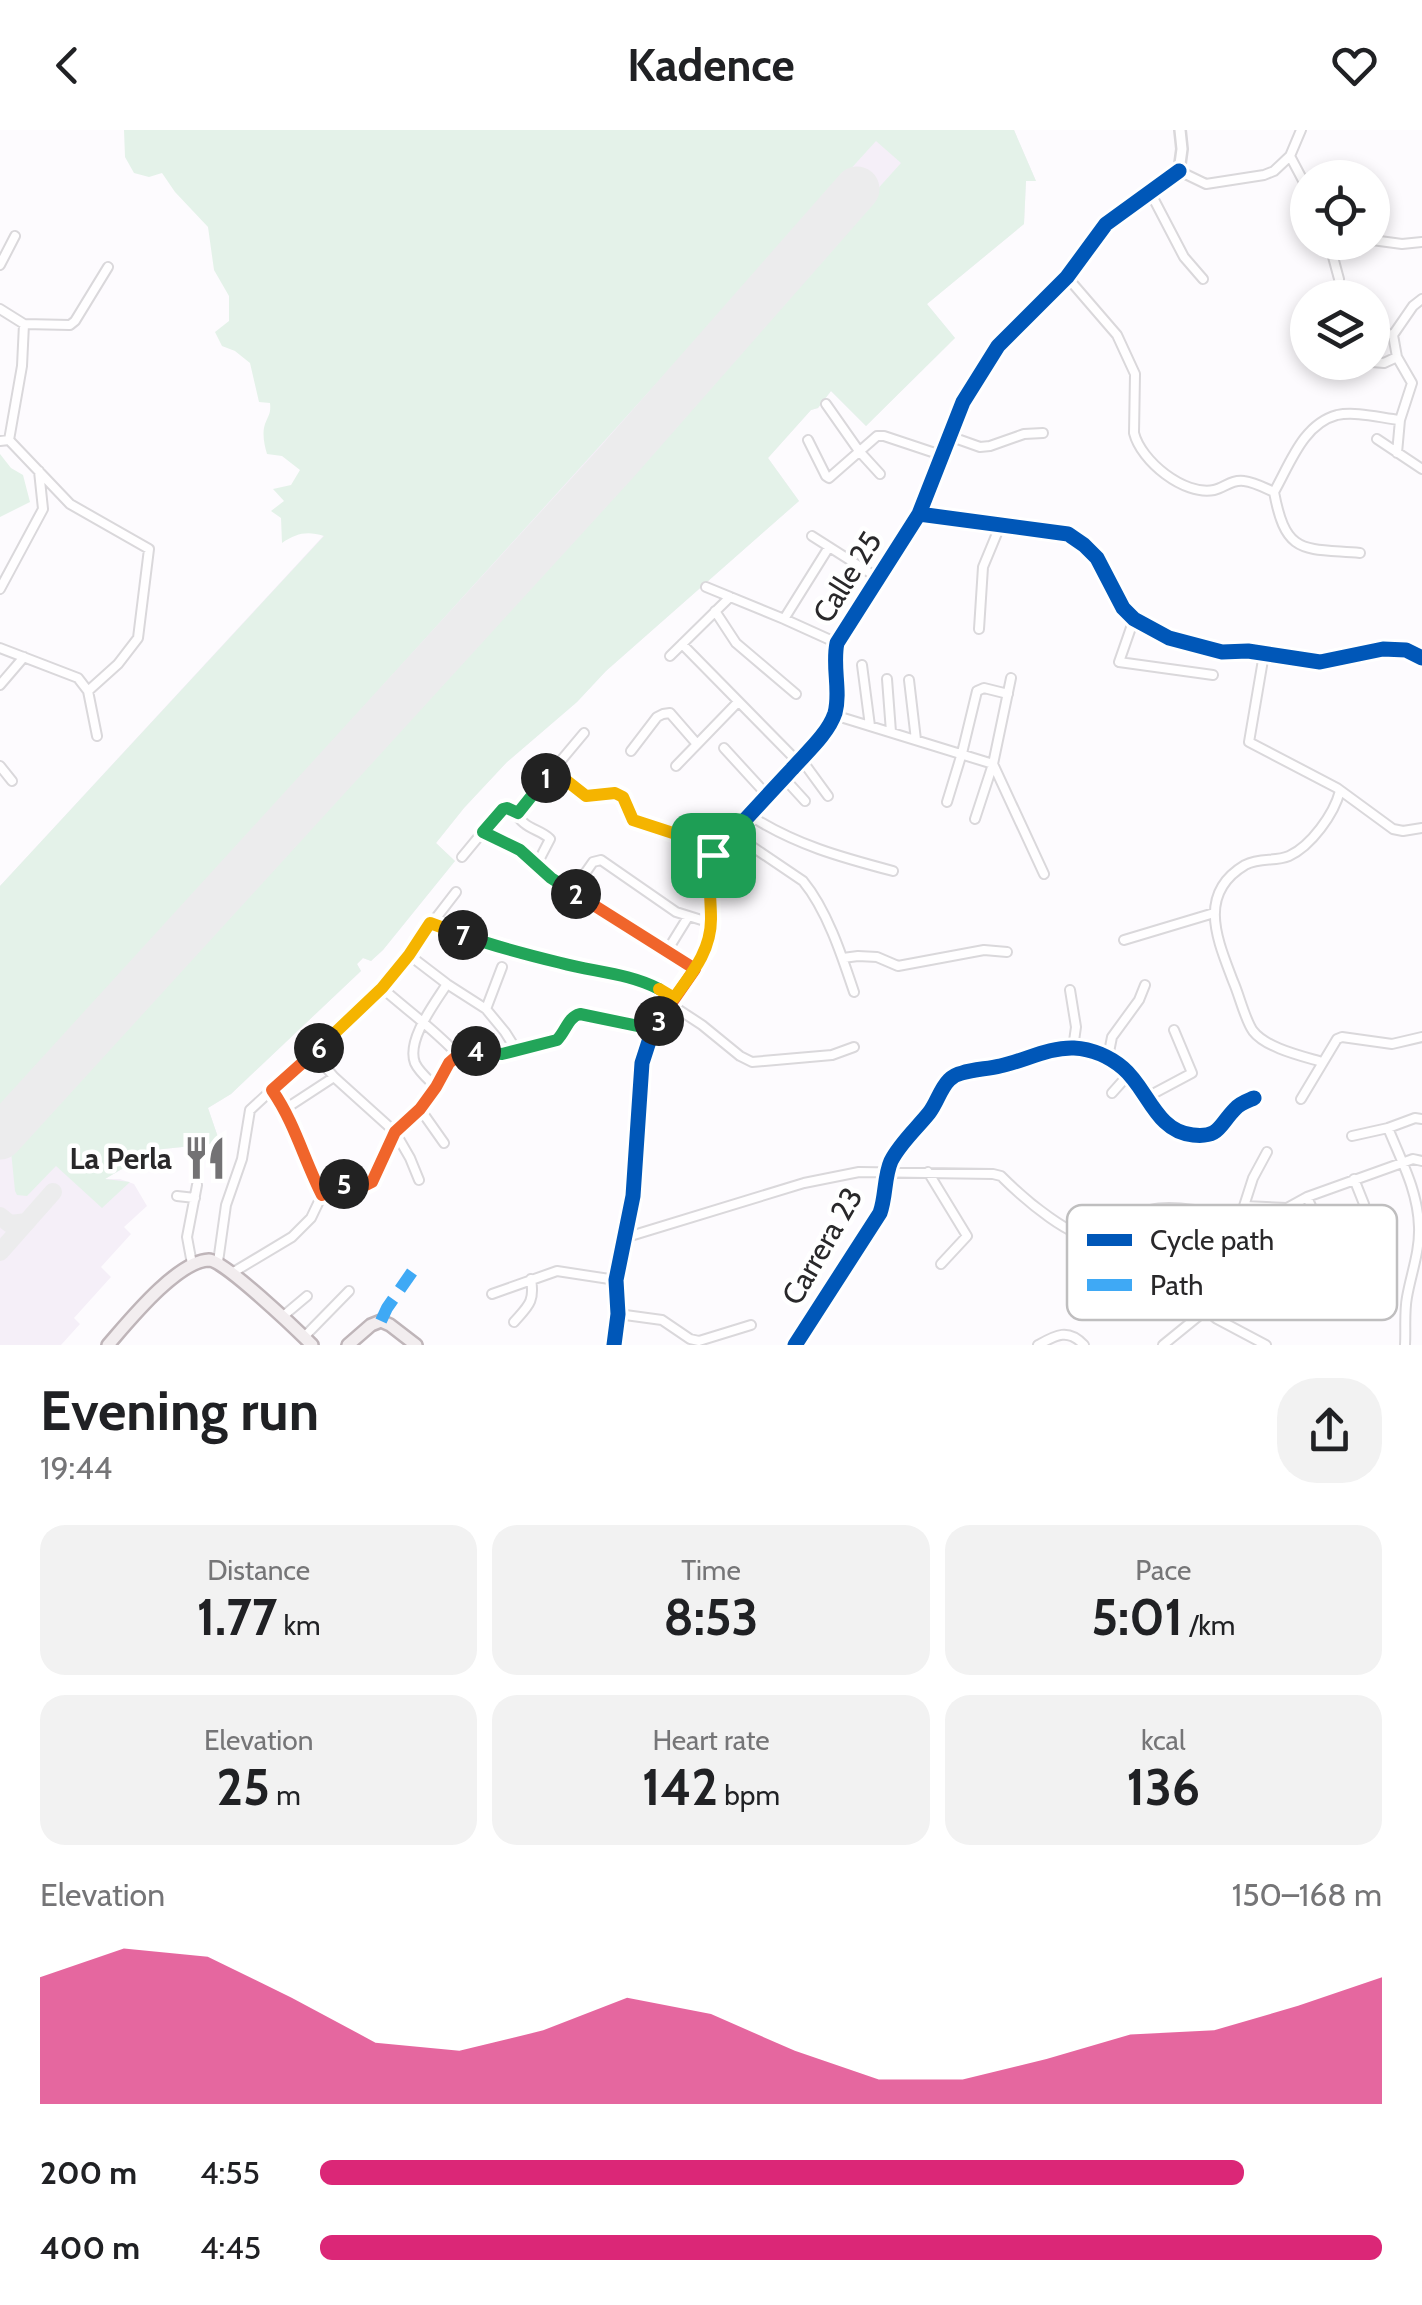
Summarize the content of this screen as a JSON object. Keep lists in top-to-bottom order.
{
  "streets": {
    "street": ["Calle 25", "Carrera 23"]
  },
  "places": {
    "restaurant": ["La Perla"]
  },
  "legend": ["Cycle path", "Path"],
  "page": {
    "header": "Kadence",
    "pins": [
      "1",
      "2",
      "7",
      "3",
      "6",
      "4",
      "5"
    ],
    "heading": ["Evening run", "19:44"],
    "stats": [
      ["Distance", "1.77 km"],
      ["Time", "8:53"],
      ["Pace", "5:01 /km"],
      ["Elevation", "25 m"],
      ["Heart rate", "142 bpm"],
      ["kcal", "136"]
    ],
    "chart": ["Elevation", "150–168 m"],
    "list": [
      {
        "name": "200 m",
        "note": "4:55"
      },
      {
        "name": "400 m",
        "note": "4:45"
      }
    ]
  }
}
